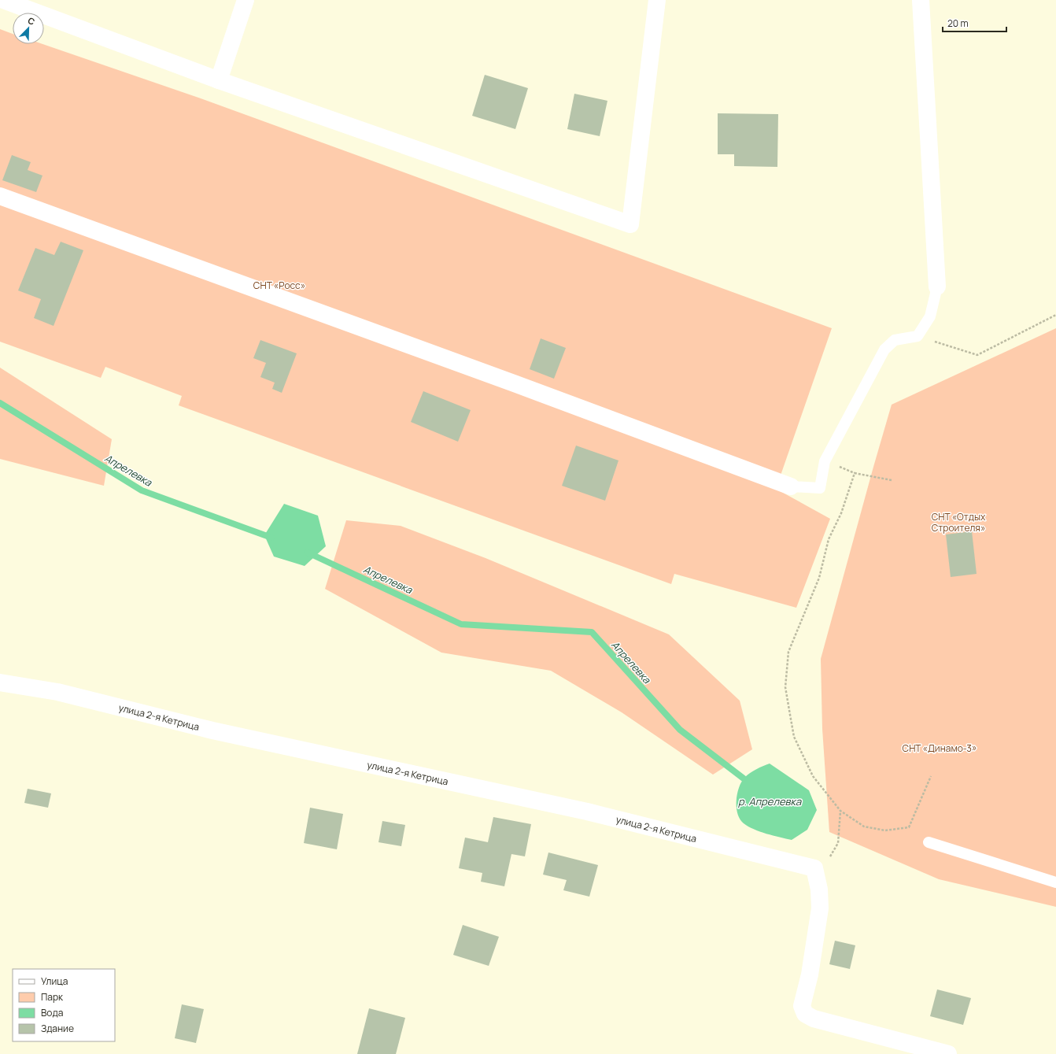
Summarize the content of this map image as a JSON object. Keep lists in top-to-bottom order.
{
  "streets": {
    "street": ["улица 2-я Кетрица"]
  },
  "water": ["Апрелевка", "р. Апрелевка"],
  "parks": ["СНТ «Росс»", "СНТ «Отдых Строителя»", "СНТ «Динамо-3»"],
  "legend": [
    "Улица",
    "Парк",
    "Вода",
    "Здание"
  ],
  "scale_bar": "20 m",
  "north": "top right"
}
